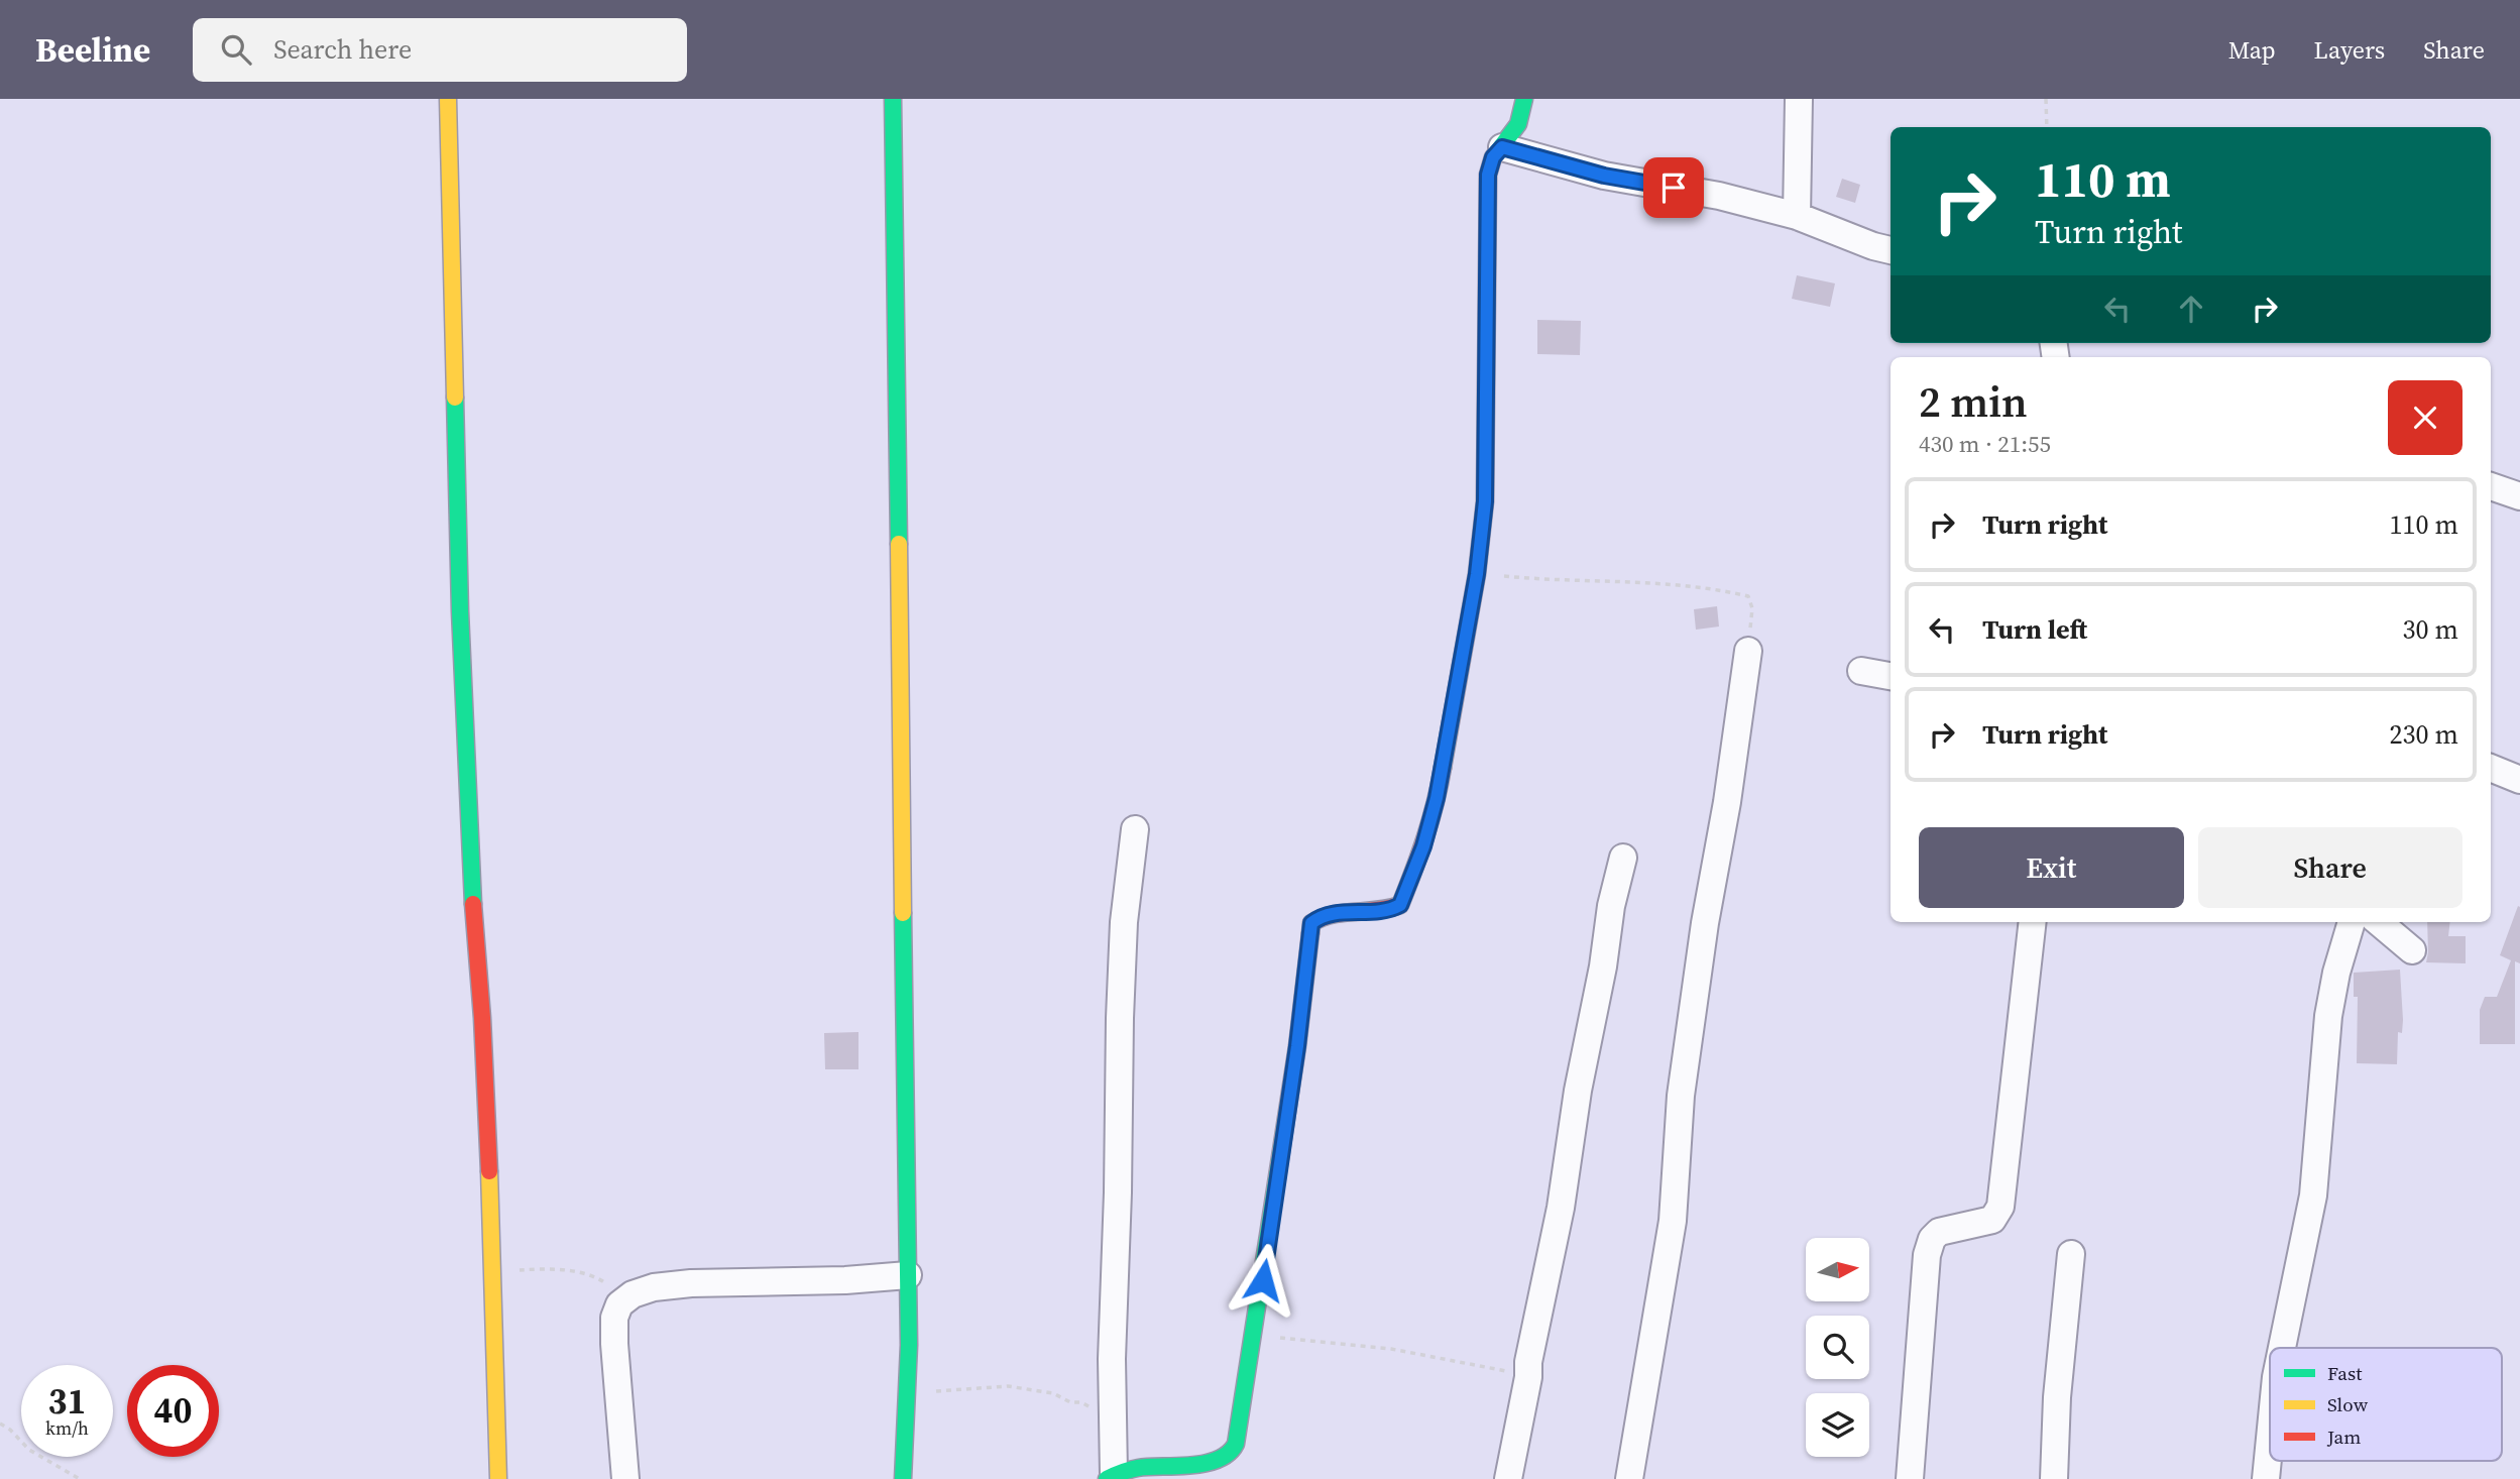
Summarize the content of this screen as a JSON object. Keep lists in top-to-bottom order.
{
  "legend": ["Fast", "Slow", "Jam"],
  "north": "right",
  "page": {
    "header": "Beeline",
    "search": "Search here",
    "nav": ["Map", "Layers", "Share"],
    "turn": ["110 m", "Turn right"],
    "heading": ["2 min", "430 m · 21:55"],
    "list": [
      {
        "name": "Turn right",
        "value": "110 m"
      },
      {
        "name": "Turn left",
        "value": "30 m"
      },
      {
        "name": "Turn right",
        "value": "230 m"
      }
    ],
    "buttons": ["Exit", "Share"],
    "speed": "31 km/h",
    "limit": "40"
  }
}
